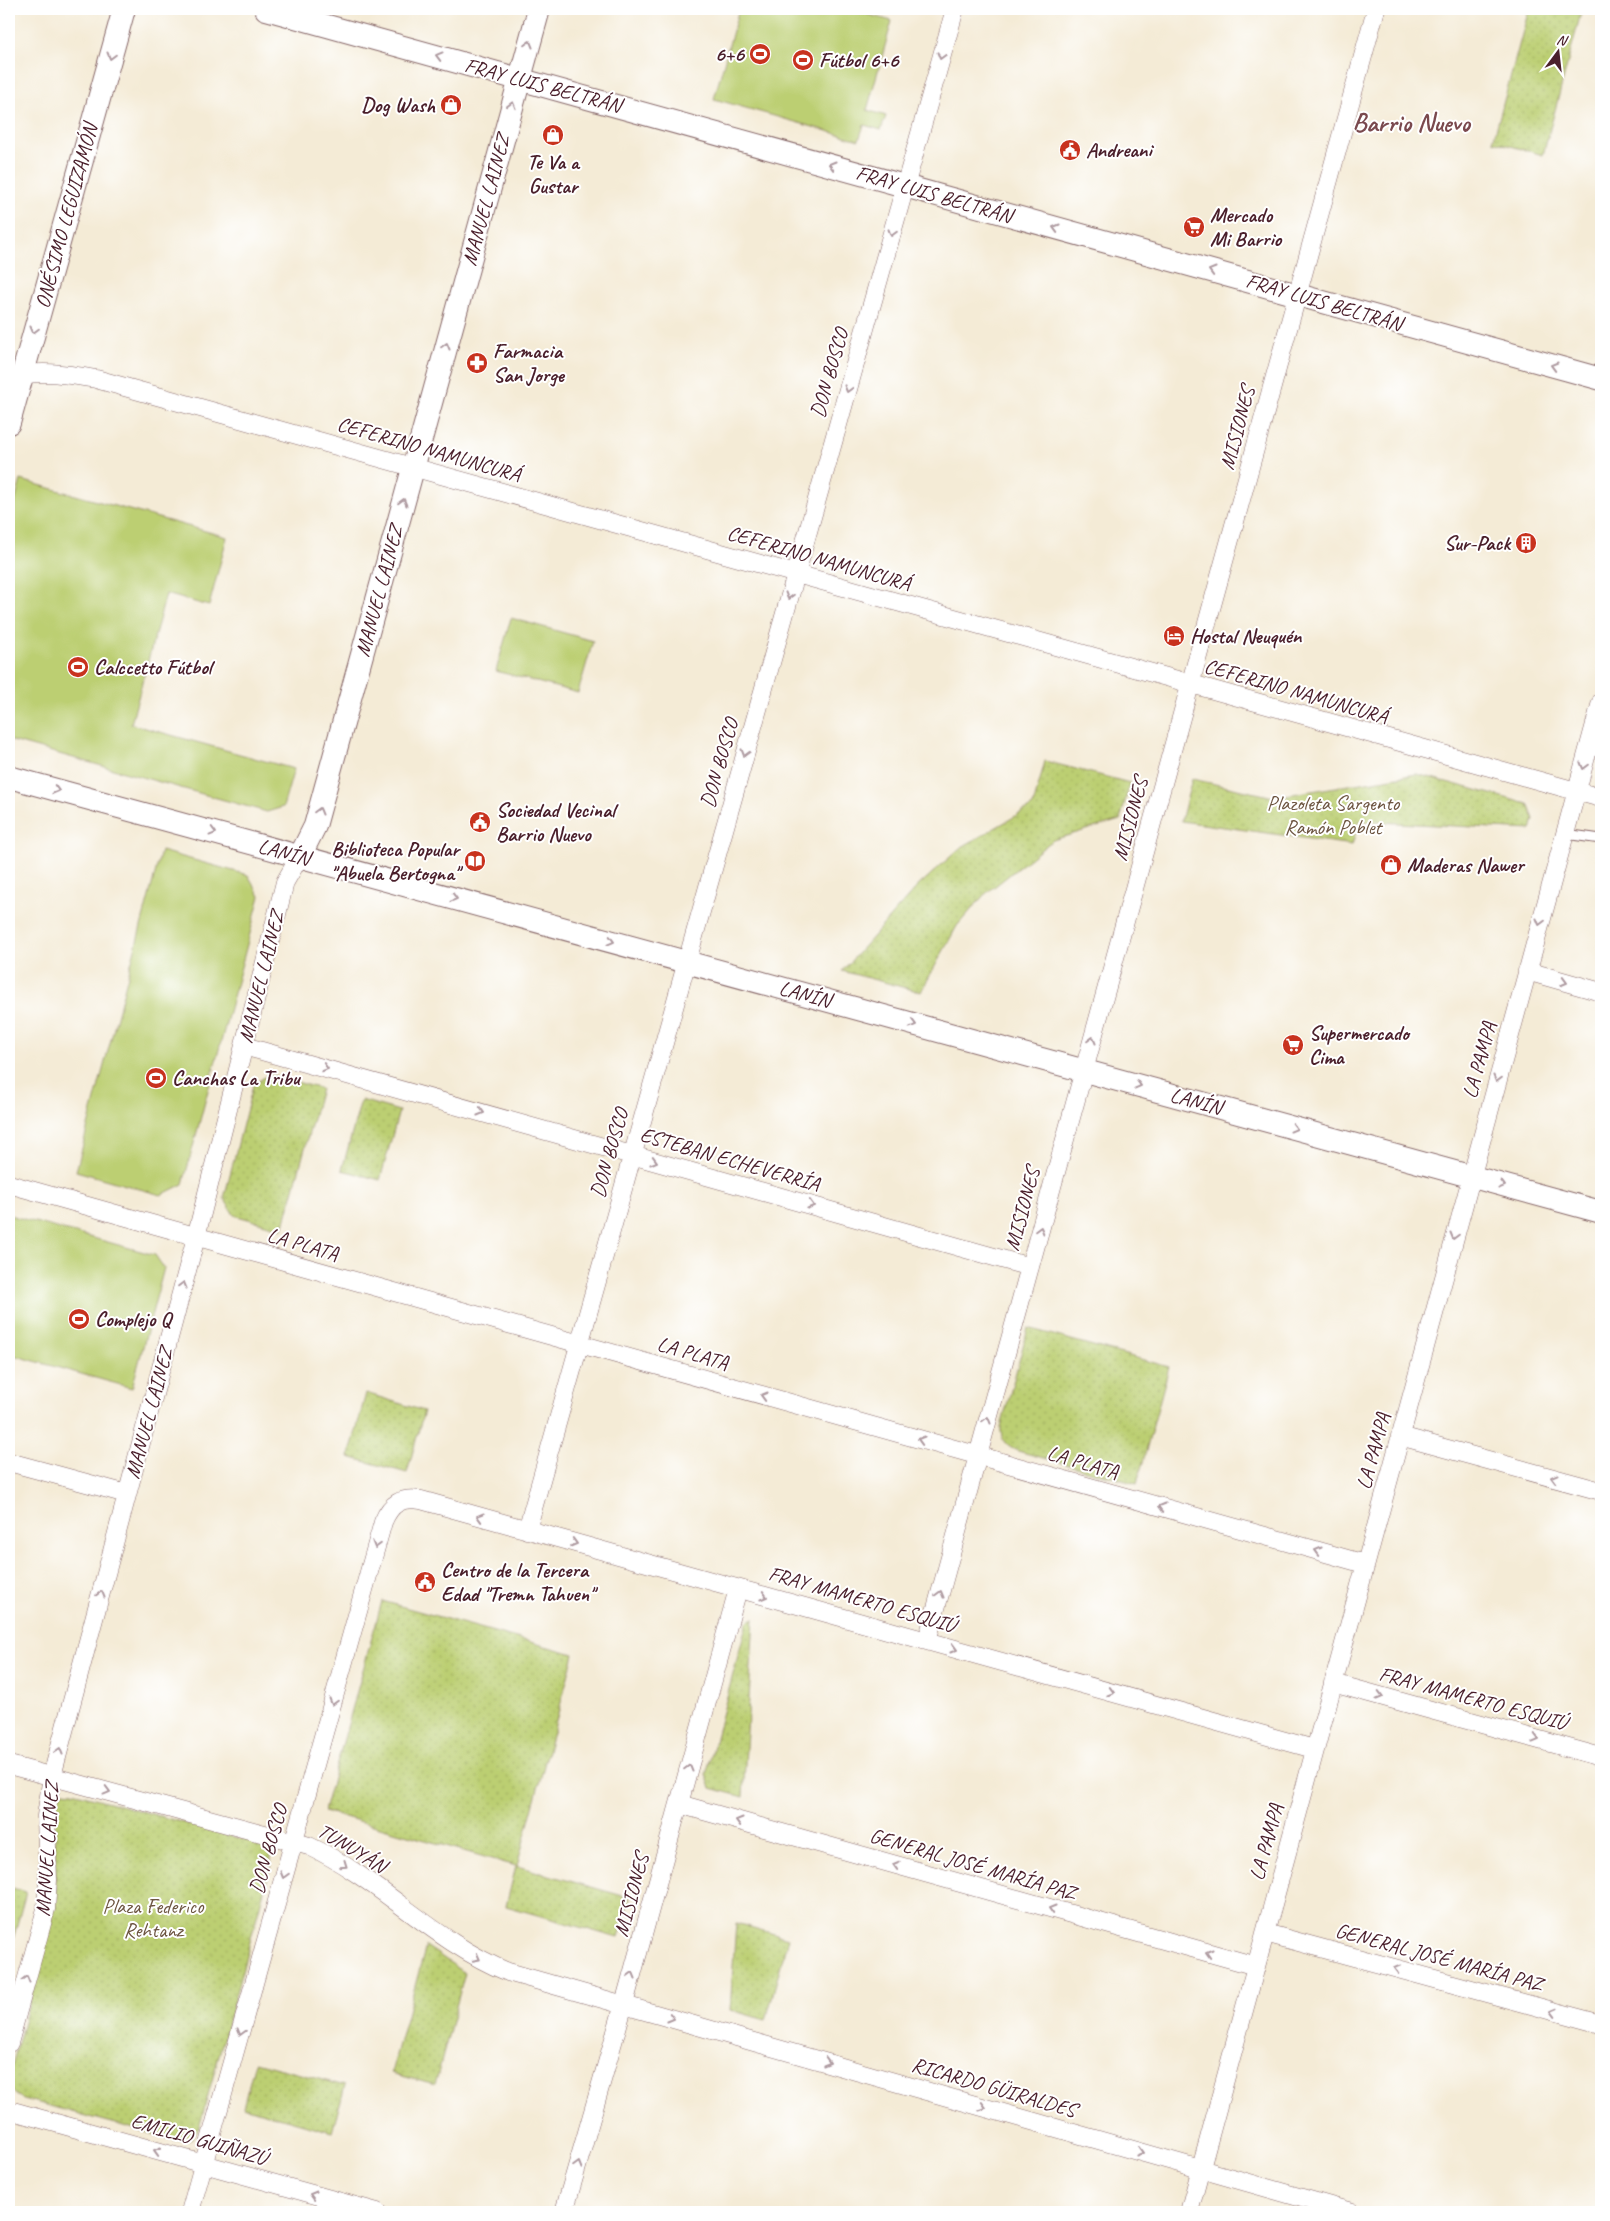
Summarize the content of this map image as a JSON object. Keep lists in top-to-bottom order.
{
  "streets": {
    "street": [
      "FRAY LUIS BELTRÁN",
      "MANUEL LAINEZ",
      "ONÉSIMO LEGUIZAMÓN",
      "DON BOSCO",
      "MISIONES",
      "CEFERINO NAMUNCURÁ",
      "LANÍN",
      "LA PAMPA",
      "ESTEBAN ECHEVERRÍA",
      "LA PLATA",
      "FRAY MAMERTO ESQUIÚ",
      "TUNUYÁN",
      "GENERAL JOSÉ MARÍA PAZ",
      "RICARDO GÜIRALDES",
      "EMILIO GUIÑAZÚ"
    ]
  },
  "crossings": [
    ["FRAY LUIS BELTRÁN", "MANUEL LAINEZ"],
    ["FRAY LUIS BELTRÁN", "DON BOSCO"],
    ["FRAY LUIS BELTRÁN", "MISIONES"],
    ["MANUEL LAINEZ", "CEFERINO NAMUNCURÁ"],
    ["MANUEL LAINEZ", "LANÍN"],
    ["MANUEL LAINEZ", "ESTEBAN ECHEVERRÍA"],
    ["MANUEL LAINEZ", "LA PLATA"],
    ["MANUEL LAINEZ", "TUNUYÁN"],
    ["ONÉSIMO LEGUIZAMÓN", "CEFERINO NAMUNCURÁ"],
    ["DON BOSCO", "CEFERINO NAMUNCURÁ"],
    ["DON BOSCO", "LANÍN"],
    ["DON BOSCO", "ESTEBAN ECHEVERRÍA"],
    ["DON BOSCO", "LA PLATA"],
    ["DON BOSCO", "FRAY MAMERTO ESQUIÚ"],
    ["DON BOSCO", "TUNUYÁN"],
    ["DON BOSCO", "EMILIO GUIÑAZÚ"],
    ["MISIONES", "CEFERINO NAMUNCURÁ"],
    ["MISIONES", "LANÍN"],
    ["MISIONES", "ESTEBAN ECHEVERRÍA"],
    ["MISIONES", "LA PLATA"],
    ["MISIONES", "FRAY MAMERTO ESQUIÚ"],
    ["MISIONES", "TUNUYÁN"],
    ["MISIONES", "GENERAL JOSÉ MARÍA PAZ"],
    ["MISIONES", "RICARDO GÜIRALDES"],
    ["CEFERINO NAMUNCURÁ", "LA PAMPA"],
    ["LANÍN", "LA PAMPA"],
    ["LA PAMPA", "LA PLATA"],
    ["LA PAMPA", "FRAY MAMERTO ESQUIÚ"],
    ["LA PAMPA", "GENERAL JOSÉ MARÍA PAZ"],
    ["LA PAMPA", "RICARDO GÜIRALDES"],
    ["TUNUYÁN", "RICARDO GÜIRALDES"]
  ],
  "one_way": [
    "FRAY LUIS BELTRÁN",
    "MANUEL LAINEZ",
    "ONÉSIMO LEGUIZAMÓN",
    "DON BOSCO",
    "MISIONES",
    "LANÍN",
    "LA PAMPA",
    "ESTEBAN ECHEVERRÍA",
    "LA PLATA",
    "TUNUYÁN",
    "GENERAL JOSÉ MARÍA PAZ",
    "RICARDO GÜIRALDES",
    "EMILIO GUIÑAZÚ"
  ],
  "districts": ["Barrio Nuevo"],
  "parks": ["Plazoleta Sargento Ramón Poblet", "Plaza Federico Rehtanz"],
  "places": {
    "sports": [
      "6+6",
      "Fútbol 6+6",
      "Calccetto Fútbol",
      "Canchas La Tribu",
      "Complejo Q"
    ],
    "shop": ["Dog Wash", "Te Va a Gustar", "Maderas Nawer"],
    "public building": ["Andreani", "Sociedad Vecinal Barrio Nuevo", "Centro de la Tercera Edad \"Tremn Tahuen\""],
    "supermarket": ["Mercado Mi Barrio", "Supermercado Cima"],
    "pharmacy": ["Farmacia San Jorge"],
    "building": ["Sur-Pack"],
    "hotel": ["Hostal Neuquén"],
    "library": ["Biblioteca Popular \"Abuela Bertogna\""]
  },
  "north": "top"
}
